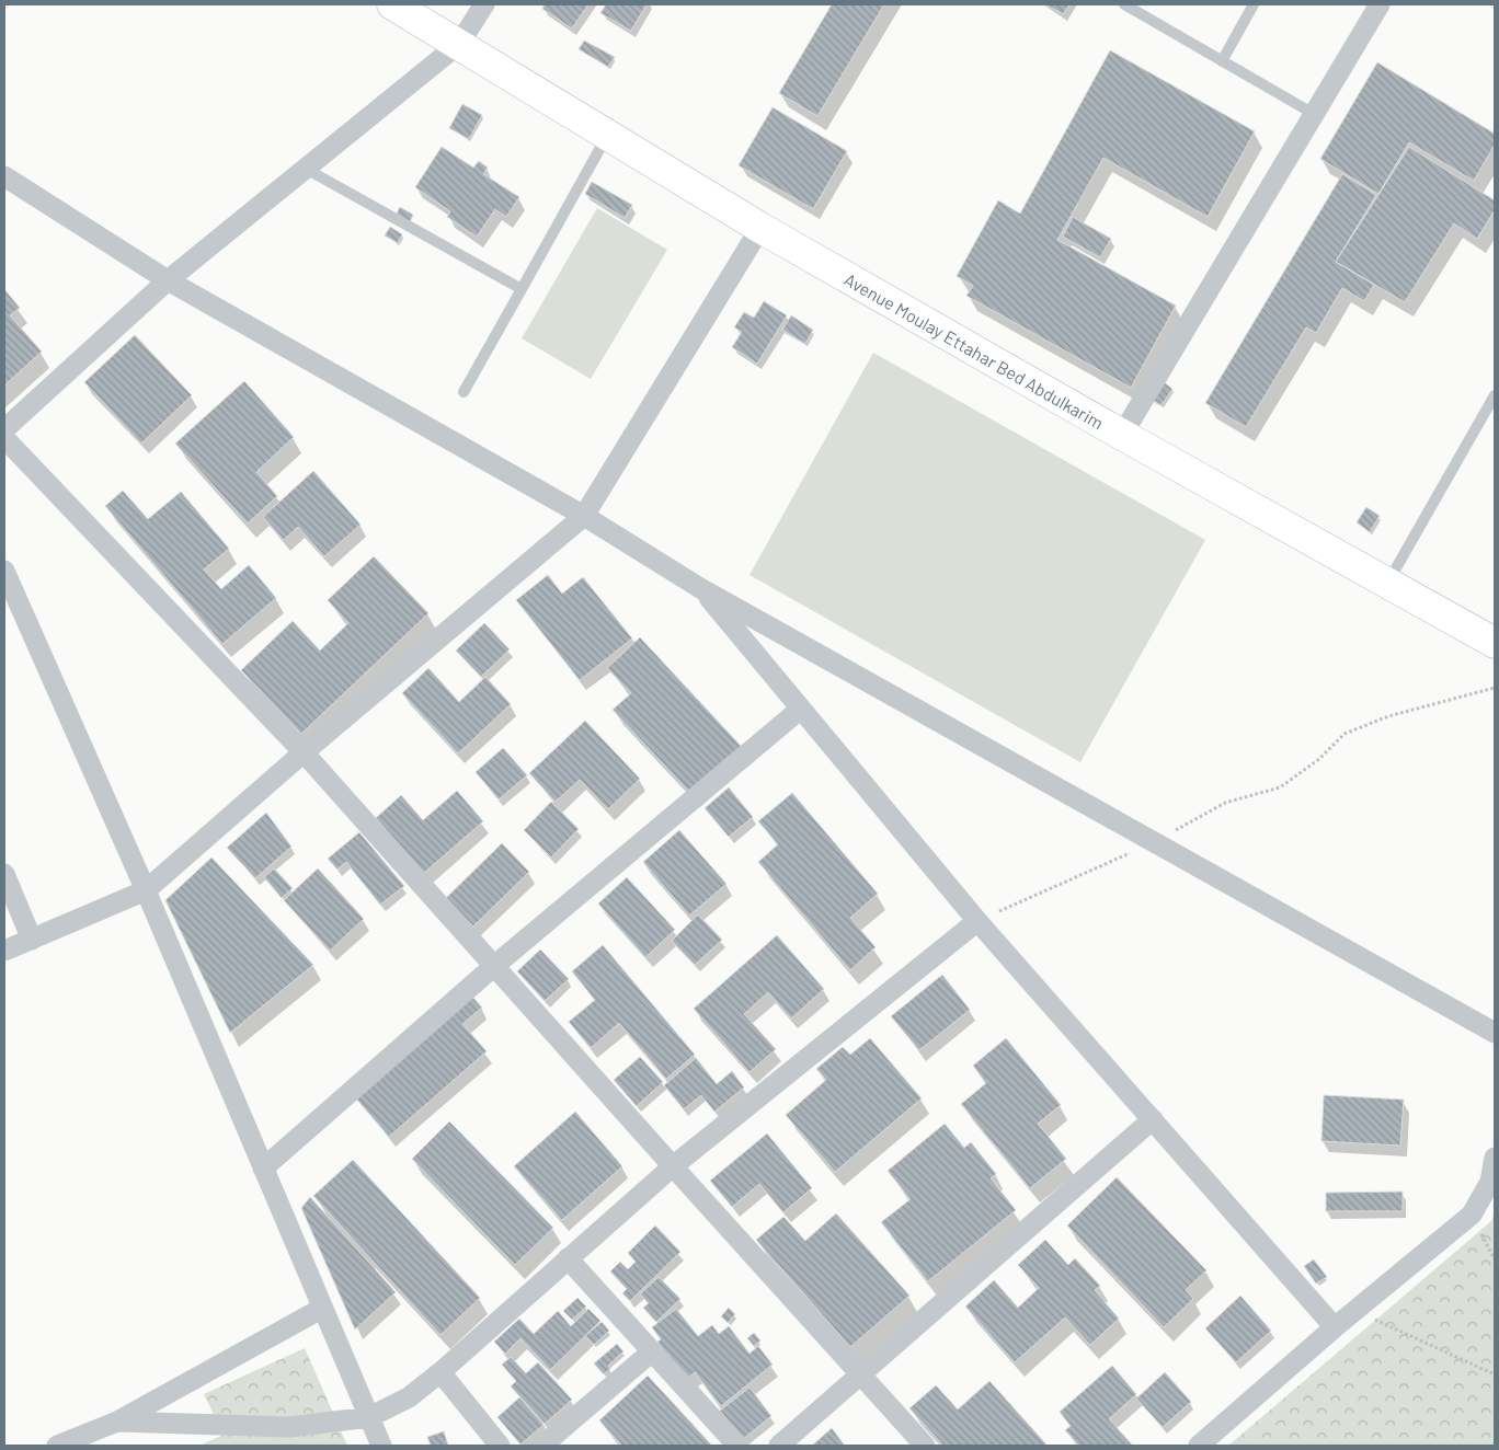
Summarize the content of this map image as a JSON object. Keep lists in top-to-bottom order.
{
  "streets": {
    "street": ["Avenue Moulay Ettahar Bed Abdulkarim"]
  }
}
